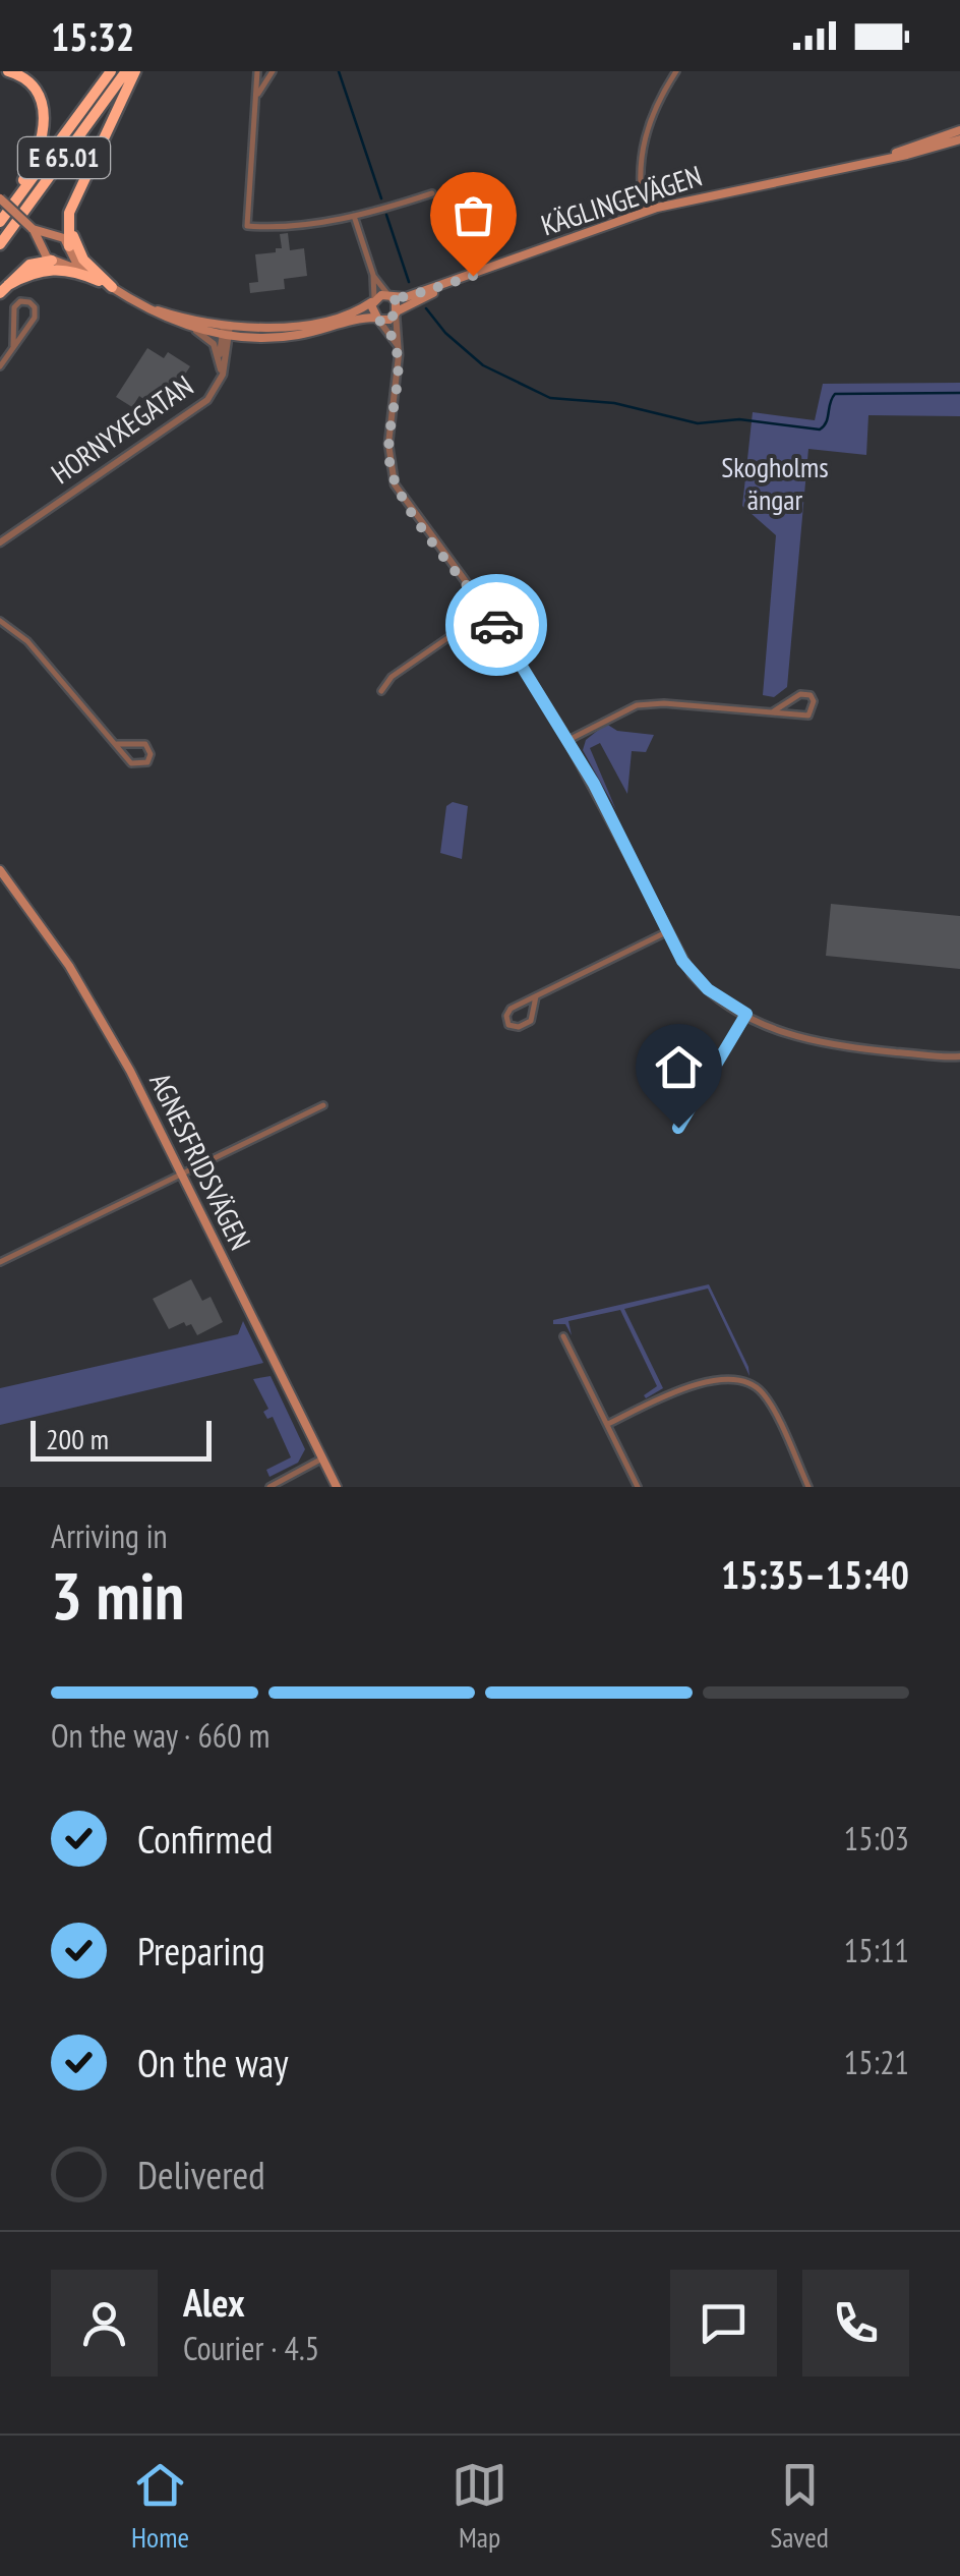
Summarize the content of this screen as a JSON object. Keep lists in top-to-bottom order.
{
  "streets": {
    "highway": ["E 65.01"],
    "main road": ["KÄGLINGEVÄGEN", "AGNESFRIDSVÄGEN"],
    "street": ["HORNYXEGATAN"]
  },
  "parks": ["Skogholms ängar"],
  "scale_bar": "200 m",
  "page": {
    "status": "15:32",
    "scale": "200 m",
    "heading": ["3 min", "Arriving in", "15:35–15:40"],
    "panel": ["Alex", "Courier · 4.5"],
    "bar": "On the way · 660 m",
    "list": [
      ["Confirmed", "15:03"],
      ["Preparing", "15:11"],
      ["On the way", "15:21"],
      "Delivered"
    ],
    "tabs": ["Home", "Map", "Saved"]
  }
}
